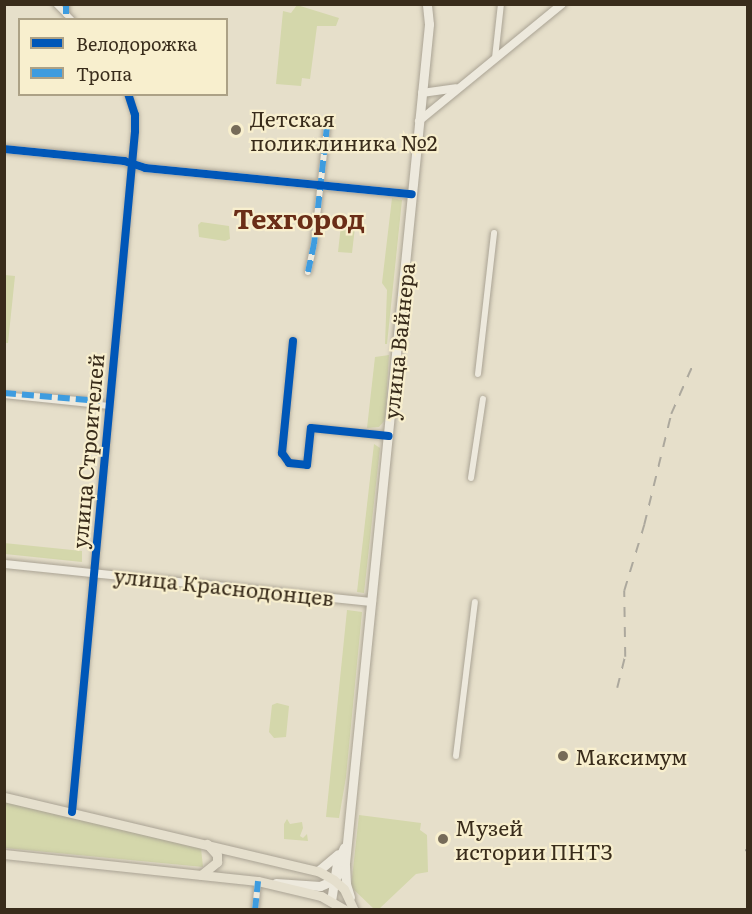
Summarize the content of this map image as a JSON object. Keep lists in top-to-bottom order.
{
  "streets": {
    "main road": ["улица Вайнера"],
    "street": ["улица Строителей", "улица Краснодонцев"]
  },
  "crossings": [
    ["улица Вайнера", "улица Краснодонцев"],
    ["улица Строителей", "улица Краснодонцев"]
  ],
  "districts": ["Техгород"],
  "places": ["Детская поликлиника №2", "Максимум", "Музей истории ПНТЗ"],
  "legend": ["Велодорожка", "Тропа"]
}
